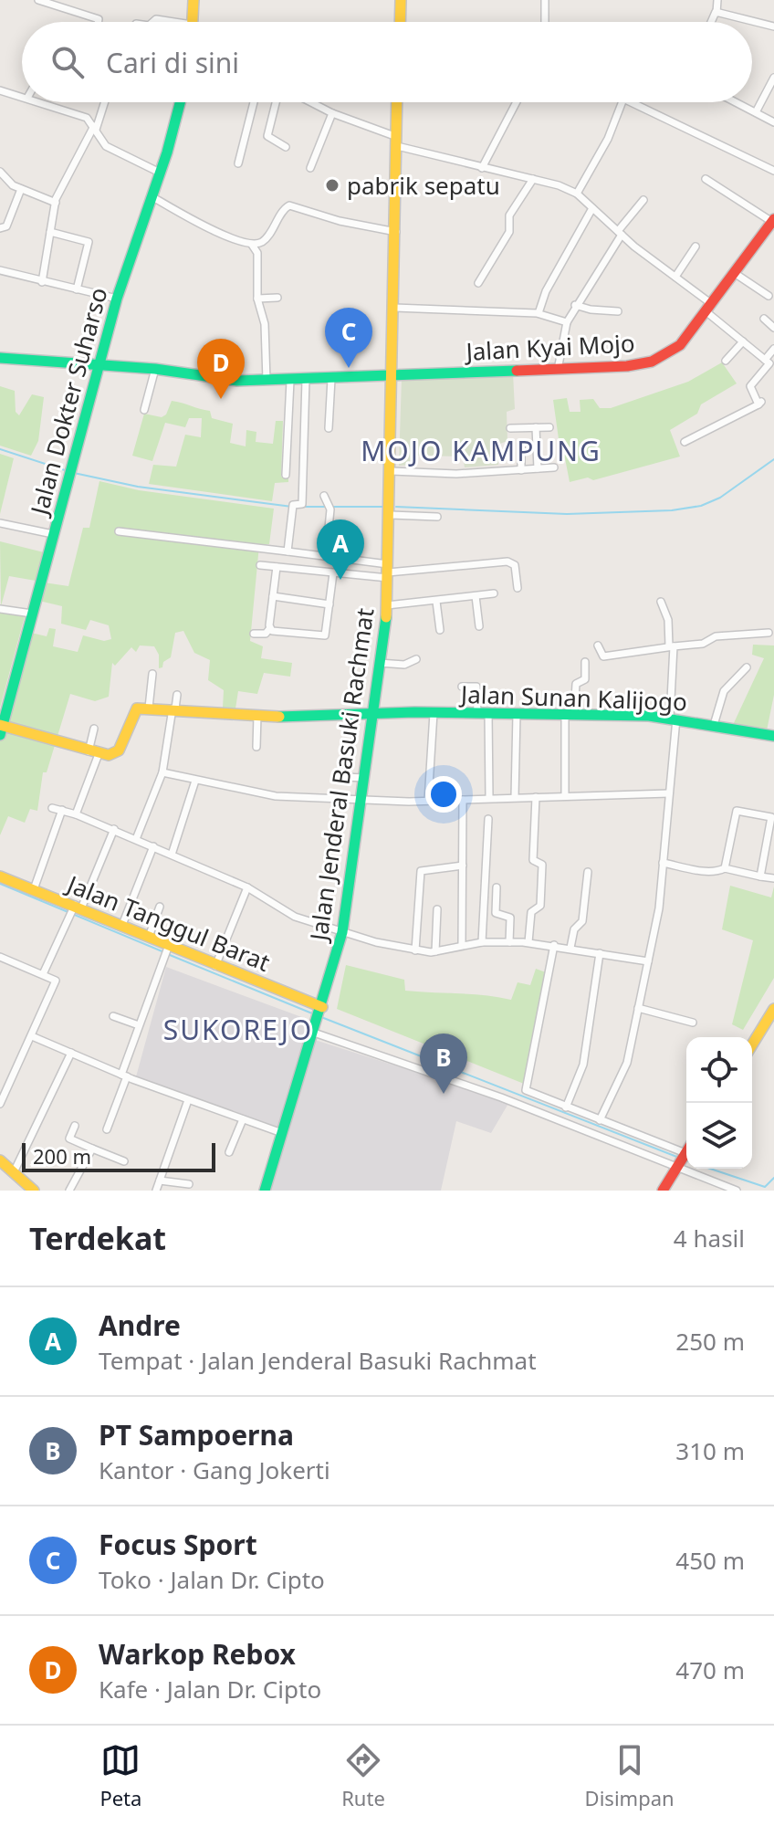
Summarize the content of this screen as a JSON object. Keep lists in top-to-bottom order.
{
  "streets": {
    "main road": [
      "Jalan Kyai Mojo",
      "Jalan Dokter Suharso",
      "Jalan Sunan Kalijogo",
      "Jalan Jenderal Basuki Rachmat",
      "Jalan Tanggul Barat"
    ]
  },
  "crossings": [
    ["Jalan Kyai Mojo", "Jalan Dokter Suharso"],
    ["Jalan Kyai Mojo", "Jalan Jenderal Basuki Rachmat"],
    ["Jalan Sunan Kalijogo", "Jalan Jenderal Basuki Rachmat"],
    ["Jalan Jenderal Basuki Rachmat", "Jalan Tanggul Barat"]
  ],
  "districts": ["MOJO KAMPUNG", "SUKOREJO"],
  "places": ["pabrik sepatu"],
  "scale_bar": "200 m",
  "page": {
    "search": "Cari di sini",
    "pins": [
      "C",
      "D",
      "A",
      "B"
    ],
    "scale": "200 m",
    "heading": ["Terdekat", "4 hasil"],
    "list": [
      {
        "mark": "A",
        "name": "Andre",
        "note": "Tempat · Jalan Jenderal Basuki Rachmat",
        "value": "250 m"
      },
      {
        "mark": "B",
        "name": "PT Sampoerna",
        "note": "Kantor · Gang Jokerti",
        "value": "310 m"
      },
      {
        "mark": "C",
        "name": "Focus Sport",
        "note": "Toko · Jalan Dr. Cipto",
        "value": "450 m"
      },
      {
        "mark": "D",
        "name": "Warkop Rebox",
        "note": "Kafe · Jalan Dr. Cipto",
        "value": "470 m"
      }
    ],
    "nav": ["Peta", "Rute", "Disimpan"]
  }
}
